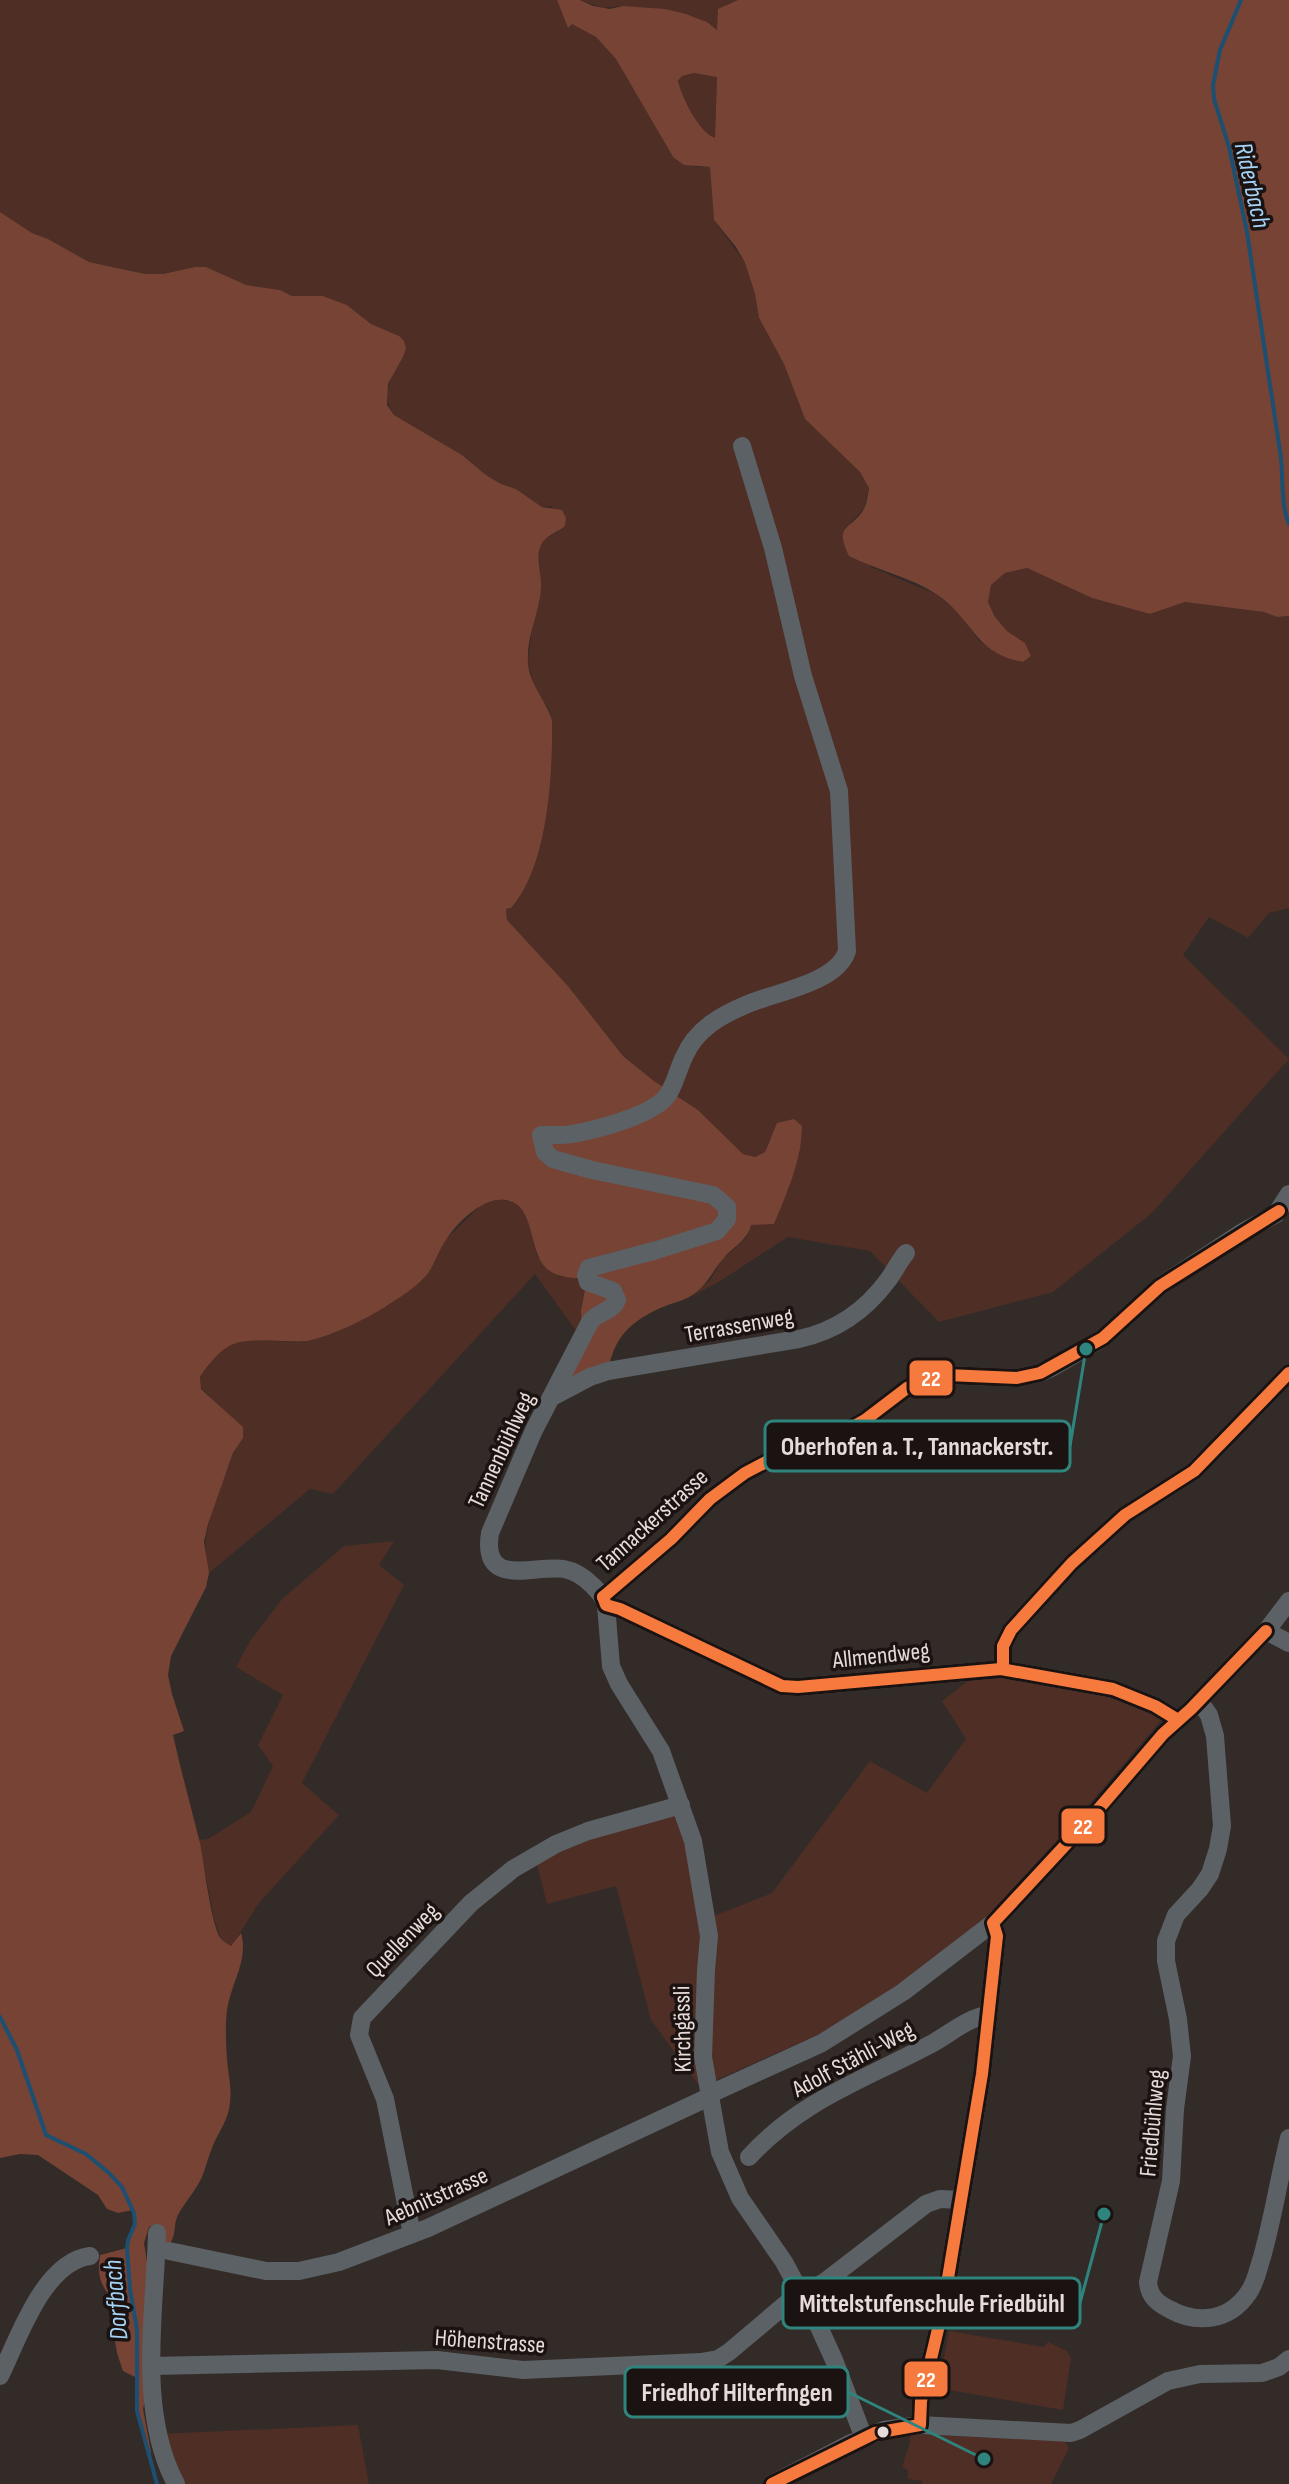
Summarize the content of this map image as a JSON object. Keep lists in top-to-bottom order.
{
  "streets": {
    "street": [
      "Terrassenweg",
      "Tannenbühlweg",
      "Tannackerstrasse",
      "Allmendweg",
      "Quellenweg",
      "Kirchgässli",
      "Adolf Stähli-Weg",
      "Friedbühlweg",
      "Aebnitstrasse",
      "Höhenstrasse"
    ]
  },
  "crossings": [
    ["Terrassenweg", "Tannenbühlweg"],
    ["Tannenbühlweg", "Tannackerstrasse"],
    ["Tannenbühlweg", "Allmendweg"],
    ["Tannenbühlweg", "Kirchgässli"],
    ["Tannackerstrasse", "Allmendweg"],
    ["Tannackerstrasse", "Kirchgässli"],
    ["Allmendweg", "Kirchgässli"],
    ["Allmendweg", "Aebnitstrasse"],
    ["Quellenweg", "Kirchgässli"],
    ["Quellenweg", "Aebnitstrasse"],
    ["Kirchgässli", "Aebnitstrasse"],
    ["Kirchgässli", "Höhenstrasse"],
    ["Friedbühlweg", "Aebnitstrasse"]
  ],
  "water": ["Riderbach", "Dorfbach"],
  "places": ["Oberhofen a. T., Tannackerstr.", "Mittelstufenschule Friedbühl", "Friedhof Hilterfingen"],
  "lines": ["transit line 22"]
}
